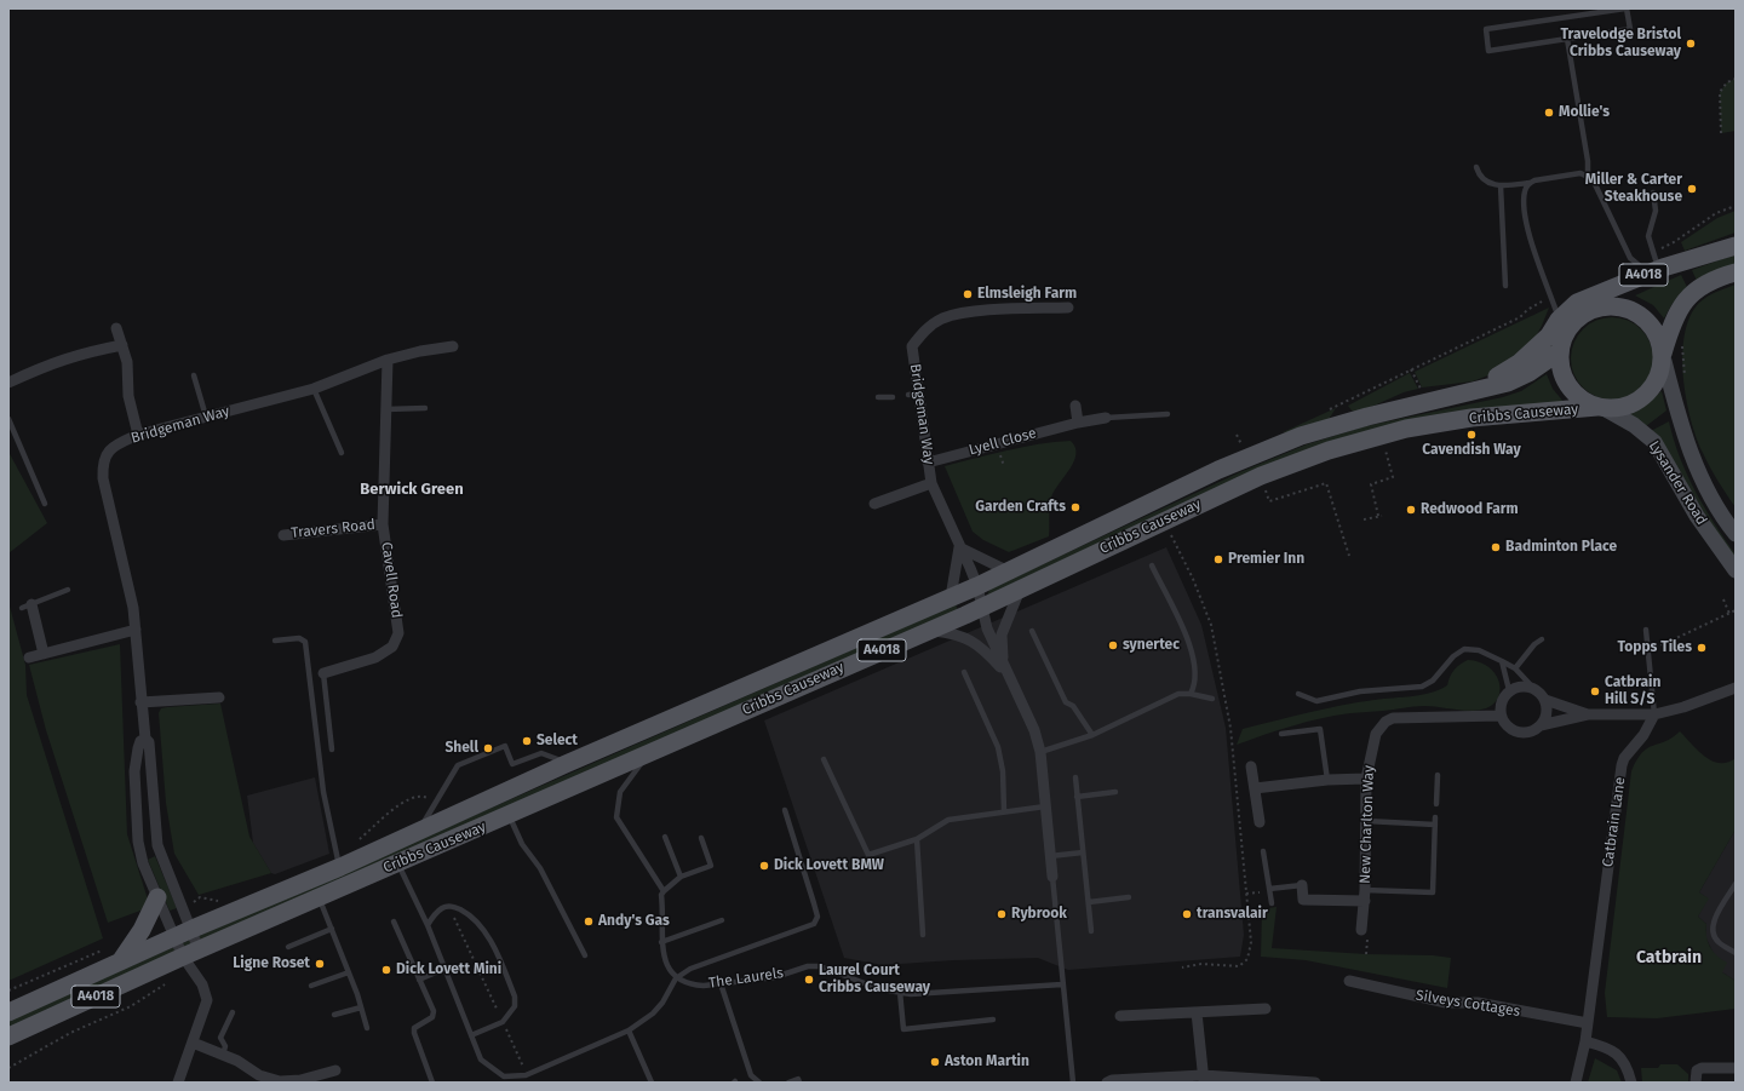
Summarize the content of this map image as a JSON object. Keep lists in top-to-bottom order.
{
  "streets": {
    "main road": ["A4018", "Cribbs Causeway"],
    "street": [
      "Bridgeman Way",
      "Lyell Close",
      "Lysander Road",
      "Travers Road",
      "Cavell Road",
      "Catbrain Lane",
      "New Charlton Way",
      "Silveys Cottages"
    ],
    "lane": ["The Laurels"]
  },
  "crossings": [
    ["A4018", "Cribbs Causeway"],
    ["A4018", "Lysander Road"],
    ["Bridgeman Way", "Cribbs Causeway"],
    ["Bridgeman Way", "Lyell Close"],
    ["Bridgeman Way", "Cavell Road"],
    ["Cribbs Causeway", "Lysander Road"],
    ["Travers Road", "Cavell Road"],
    ["Catbrain Lane", "Silveys Cottages"]
  ],
  "districts": ["Berwick Green", "Catbrain"],
  "places": [
    "Travelodge Bristol Cribbs Causeway",
    "Mollie's",
    "Miller & Carter Steakhouse",
    "Elmsleigh Farm",
    "Cavendish Way",
    "Garden Crafts",
    "Redwood Farm",
    "Badminton Place",
    "Premier Inn",
    "synertec",
    "Topps Tiles",
    "Catbrain Hill S/S",
    "Select",
    "Shell",
    "Dick Lovett BMW",
    "Rybrook",
    "transvalair",
    "Andy's Gas",
    "Ligne Roset",
    "Dick Lovett Mini",
    "Laurel Court Cribbs Causeway",
    "Aston Martin"
  ]
}
